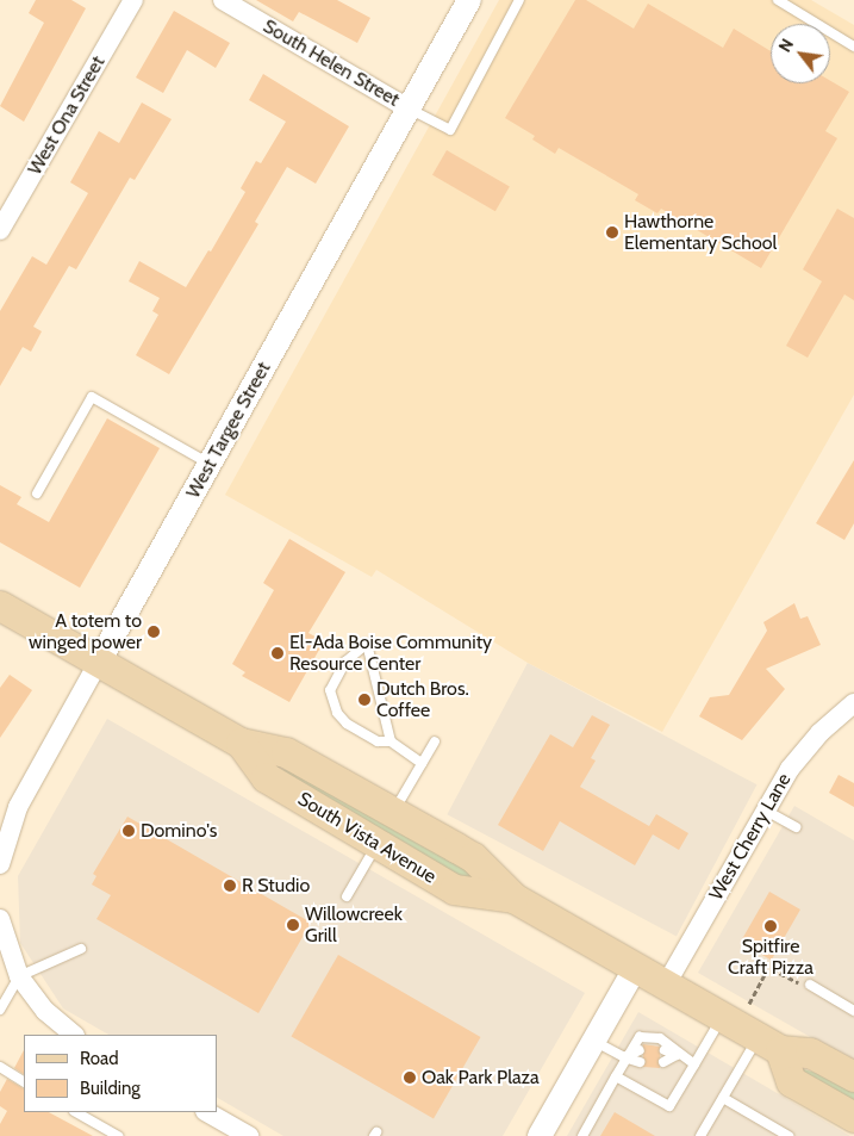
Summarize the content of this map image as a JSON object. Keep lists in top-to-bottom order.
{
  "streets": {
    "main road": ["South Vista Avenue"],
    "street": [
      "South Helen Street",
      "West Ona Street",
      "West Targee Street",
      "West Cherry Lane"
    ]
  },
  "crossings": [
    ["South Helen Street", "West Targee Street"],
    ["West Targee Street", "South Vista Avenue"],
    ["West Cherry Lane", "South Vista Avenue"]
  ],
  "places": [
    "Hawthorne Elementary School",
    "A totem to winged power",
    "El-Ada Boise Community Resource Center",
    "Dutch Bros. Coffee",
    "Domino's",
    "R Studio",
    "Willowcreek Grill",
    "Spitfire Craft Pizza",
    "Oak Park Plaza"
  ],
  "legend": ["Road", "Building"],
  "north": "top left"
}
